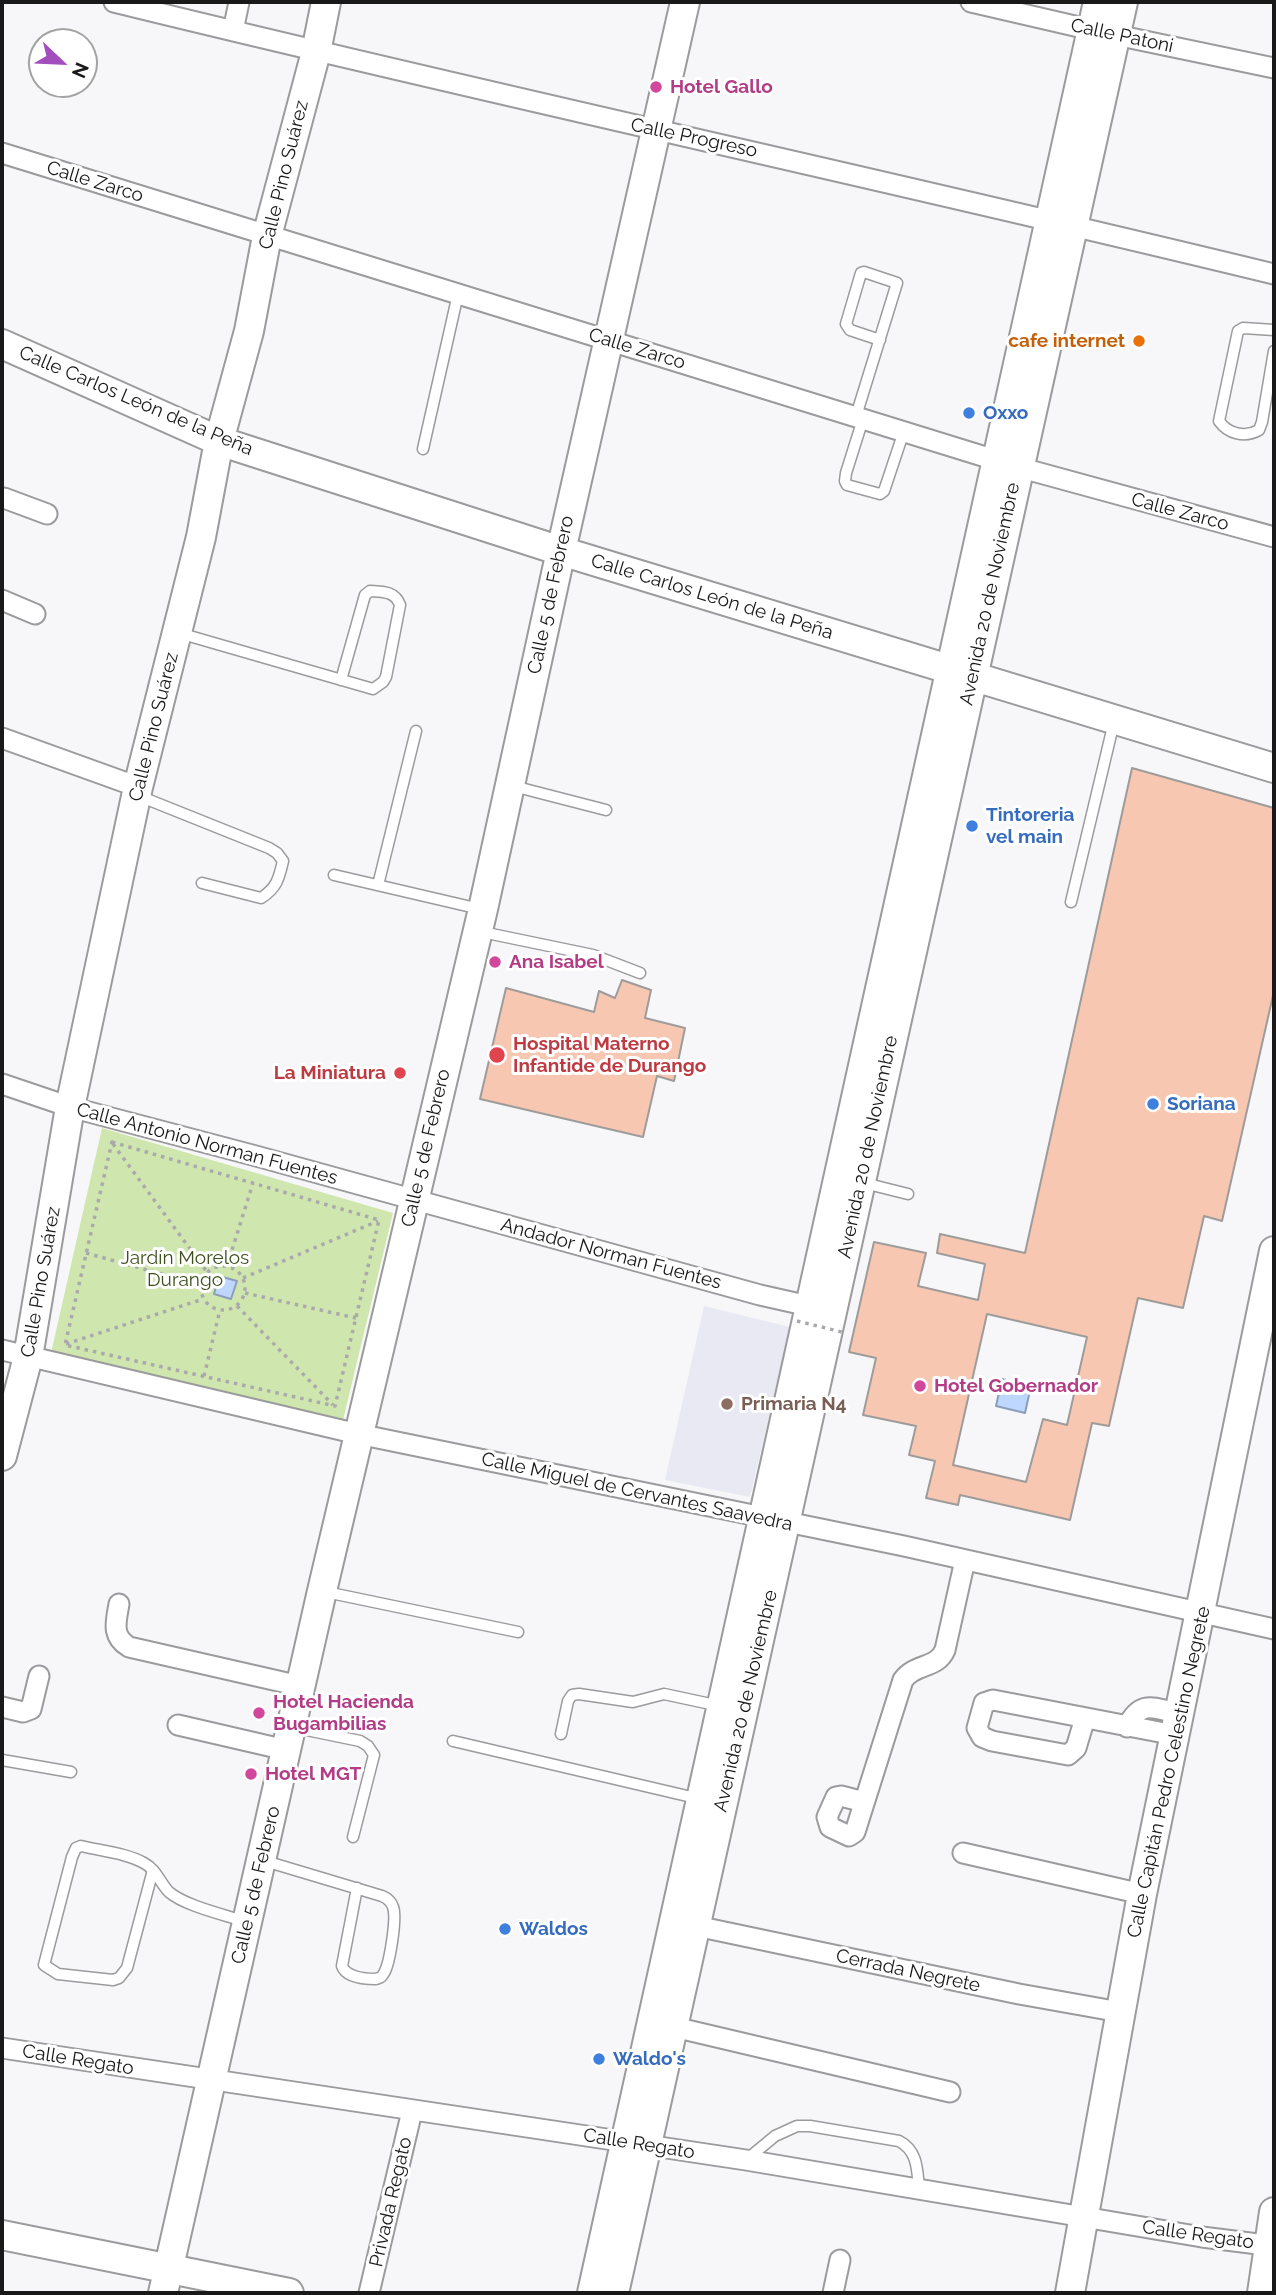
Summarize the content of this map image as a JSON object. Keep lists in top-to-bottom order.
{
  "streets": {
    "street": [
      "Calle Patoni",
      "Calle Progreso",
      "Calle Pino Suárez",
      "Calle Zarco",
      "Calle Carlos León de la Peña",
      "Avenida 20 de Noviembre",
      "Calle 5 de Febrero",
      "Calle Antonio Norman Fuentes",
      "Andador Norman Fuentes",
      "Calle Miguel de Cervantes Saavedra",
      "Calle Capitán Pedro Celestino Negrete",
      "Cerrada Negrete",
      "Calle Regato",
      "Privada Regato"
    ]
  },
  "crossings": [
    ["Calle Patoni", "Avenida 20 de Noviembre"],
    ["Calle Progreso", "Calle Pino Suárez"],
    ["Calle Progreso", "Avenida 20 de Noviembre"],
    ["Calle Progreso", "Calle 5 de Febrero"],
    ["Calle Pino Suárez", "Calle Zarco"],
    ["Calle Pino Suárez", "Calle Carlos León de la Peña"],
    ["Calle Pino Suárez", "Calle Antonio Norman Fuentes"],
    ["Calle Pino Suárez", "Calle Miguel de Cervantes Saavedra"],
    ["Calle Zarco", "Avenida 20 de Noviembre"],
    ["Calle Zarco", "Calle 5 de Febrero"],
    ["Calle Carlos León de la Peña", "Avenida 20 de Noviembre"],
    ["Calle Carlos León de la Peña", "Calle 5 de Febrero"],
    ["Avenida 20 de Noviembre", "Andador Norman Fuentes"],
    ["Avenida 20 de Noviembre", "Calle Miguel de Cervantes Saavedra"],
    ["Avenida 20 de Noviembre", "Cerrada Negrete"],
    ["Avenida 20 de Noviembre", "Calle Regato"],
    ["Calle 5 de Febrero", "Calle Antonio Norman Fuentes"],
    ["Calle 5 de Febrero", "Andador Norman Fuentes"],
    ["Calle 5 de Febrero", "Calle Miguel de Cervantes Saavedra"],
    ["Calle 5 de Febrero", "Calle Regato"],
    ["Calle Antonio Norman Fuentes", "Andador Norman Fuentes"],
    ["Calle Miguel de Cervantes Saavedra", "Calle Capitán Pedro Celestino Negrete"],
    ["Calle Capitán Pedro Celestino Negrete", "Cerrada Negrete"],
    ["Calle Capitán Pedro Celestino Negrete", "Calle Regato"],
    ["Calle Regato", "Privada Regato"]
  ],
  "parks": ["Jardín Morelos Durango"],
  "places": [
    "Hotel Gallo",
    "cafe internet",
    "Oxxo",
    "Tintoreria vel main",
    "Ana Isabel",
    "Hospital Materno Infantide de Durango",
    "La Miniatura",
    "Soriana",
    "Hotel Gobernador",
    "Primaria N4",
    "Hotel Hacienda Bugambilias",
    "Hotel MGT",
    "Waldos",
    "Waldo's"
  ],
  "north": "bottom right"
}
